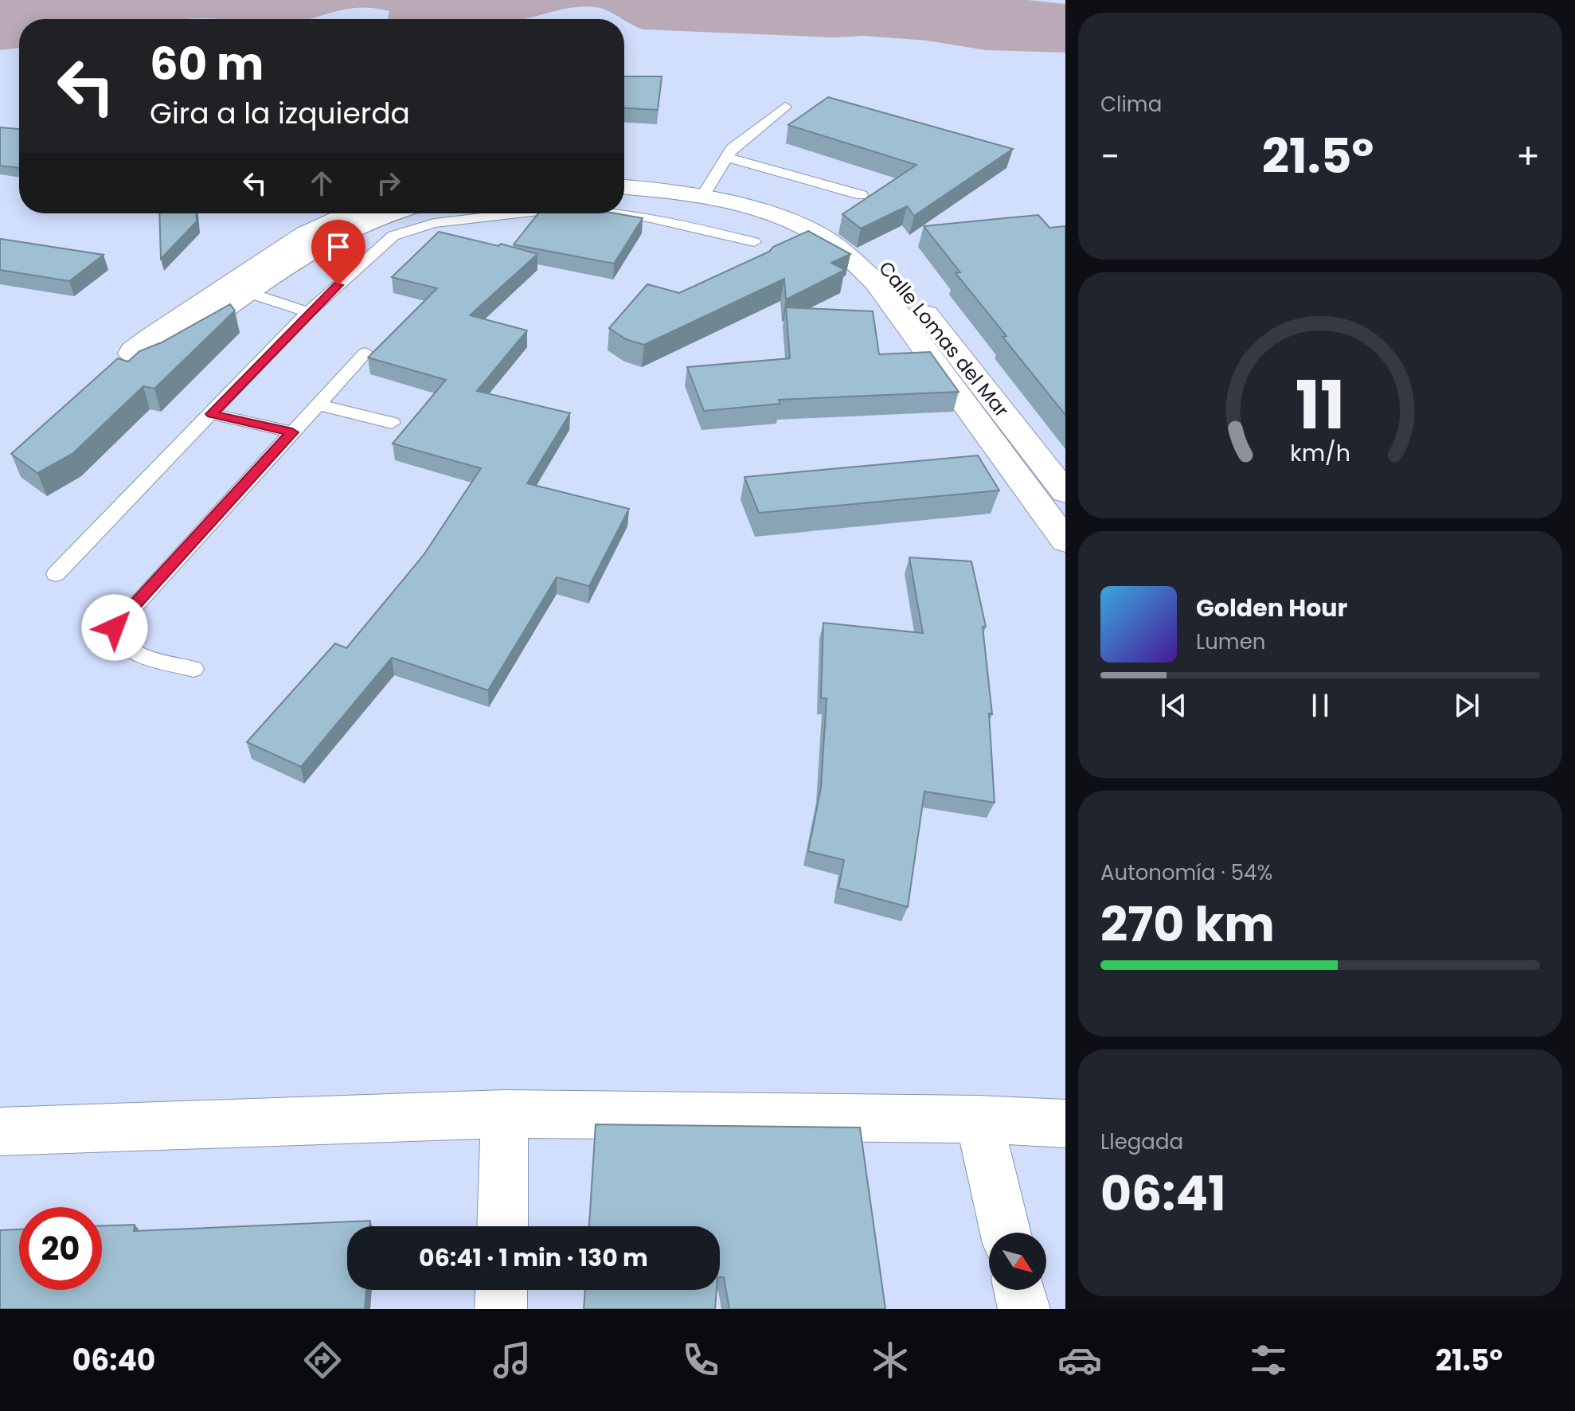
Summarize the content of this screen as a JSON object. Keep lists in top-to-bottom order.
{
  "streets": {
    "street": ["Calle Lomas del Mar"]
  },
  "north": "bottom right",
  "page": {
    "tile": [
      "Clima",
      ["Autonomía · 54%", "270 km"],
      ["Llegada", "06:41"]
    ],
    "turn": ["60 m", "Gira a la izquierda"],
    "heat": ["−", "21.5°", "+"],
    "song": ["Golden Hour", "Lumen"],
    "limit": "20",
    "trip": "06:41 · 1 min · 130 m",
    "tabs": ["06:40", "21.5°"],
    "gauge": ["11", "km/h"]
  }
}
